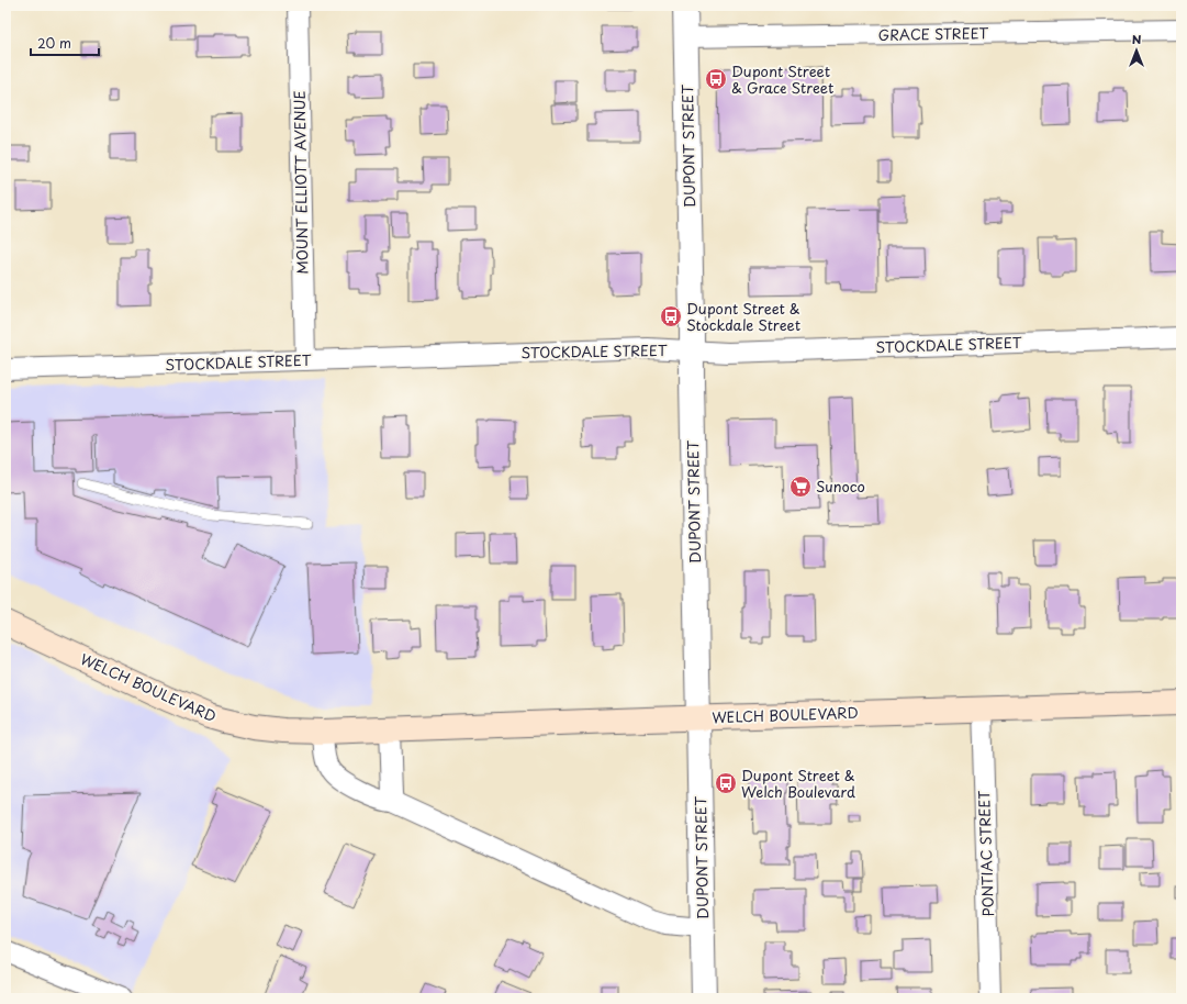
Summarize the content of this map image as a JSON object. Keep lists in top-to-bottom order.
{
  "streets": {
    "main road": ["WELCH BOULEVARD"],
    "street": [
      "GRACE STREET",
      "DUPONT STREET",
      "MOUNT ELLIOTT AVENUE",
      "STOCKDALE STREET",
      "PONTIAC STREET"
    ]
  },
  "crossings": [
    ["GRACE STREET", "DUPONT STREET"],
    ["DUPONT STREET", "STOCKDALE STREET"],
    ["DUPONT STREET", "WELCH BOULEVARD"],
    ["MOUNT ELLIOTT AVENUE", "STOCKDALE STREET"],
    ["WELCH BOULEVARD", "PONTIAC STREET"]
  ],
  "places": {
    "bus stop": ["Dupont Street & Grace Street", "Dupont Street & Stockdale Street", "Dupont Street & Welch Boulevard"],
    "supermarket": ["Sunoco"]
  },
  "scale_bar": "20 m",
  "north": "top"
}
